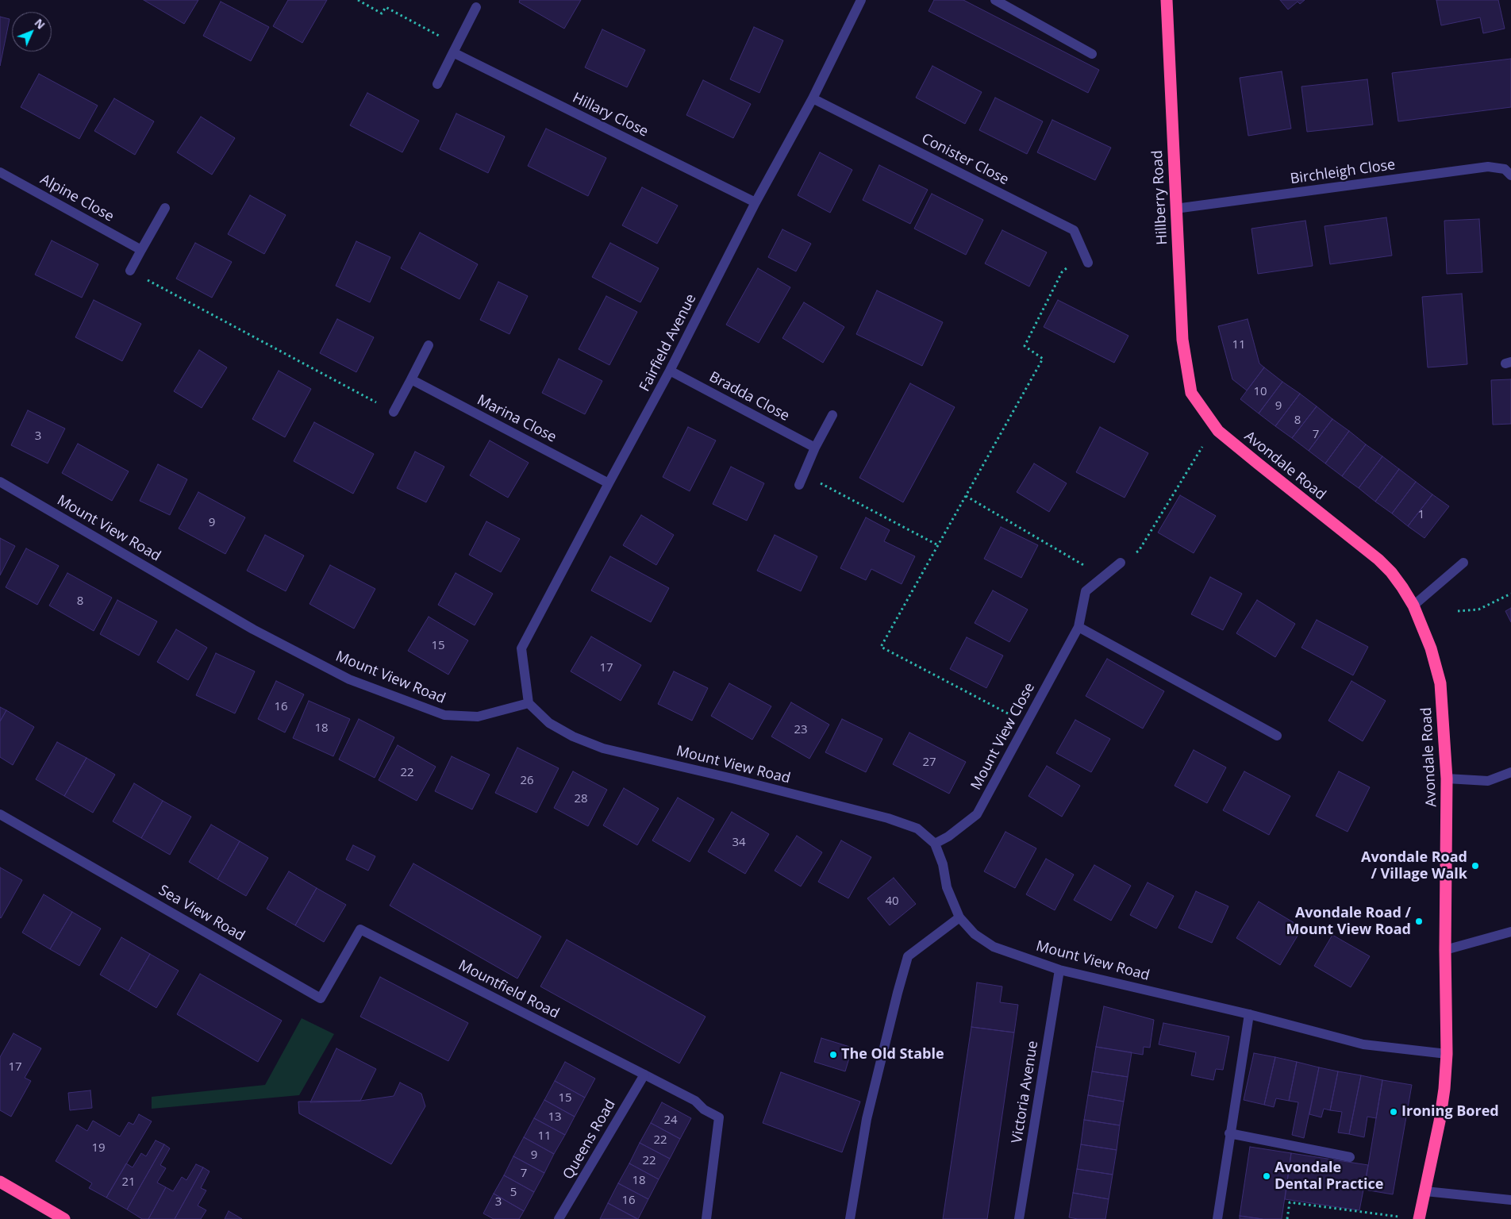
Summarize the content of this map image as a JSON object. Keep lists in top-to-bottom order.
{
  "streets": {
    "highway": ["Hillberry Road", "Avondale Road"],
    "street": [
      "Hillary Close",
      "Conister Close",
      "Birchleigh Close",
      "Alpine Close",
      "Fairfield Avenue",
      "Bradda Close",
      "Marina Close",
      "Mount View Road",
      "Mount View Close",
      "Sea View Road",
      "Mountfield Road",
      "Victoria Avenue",
      "Queens Road"
    ]
  },
  "crossings": [
    ["Hillary Close", "Fairfield Avenue"],
    ["Conister Close", "Fairfield Avenue"],
    ["Birchleigh Close", "Hillberry Road"],
    ["Hillberry Road", "Avondale Road"],
    ["Fairfield Avenue", "Bradda Close"],
    ["Fairfield Avenue", "Marina Close"],
    ["Fairfield Avenue", "Mount View Road"],
    ["Avondale Road", "Mount View Road"],
    ["Mount View Road", "Mount View Close"],
    ["Mount View Road", "Victoria Avenue"],
    ["Sea View Road", "Mountfield Road"],
    ["Mountfield Road", "Queens Road"]
  ],
  "places": [
    "Avondale Road / Village Walk",
    "Avondale Road / Mount View Road",
    "The Old Stable",
    "Ironing Bored",
    "Avondale Dental Practice"
  ],
  "house_numbers": [
    "11",
    "10",
    "9",
    "8",
    "7",
    "3",
    "1",
    "9",
    "8",
    "15",
    "17",
    "16",
    "18",
    "23",
    "27",
    "22",
    "26",
    "28",
    "34",
    "40",
    "17",
    "15",
    "13",
    "24",
    "11",
    "22",
    "19",
    "9",
    "22",
    "7",
    "18",
    "21",
    "5",
    "16",
    "3"
  ],
  "north": "top right"
}
